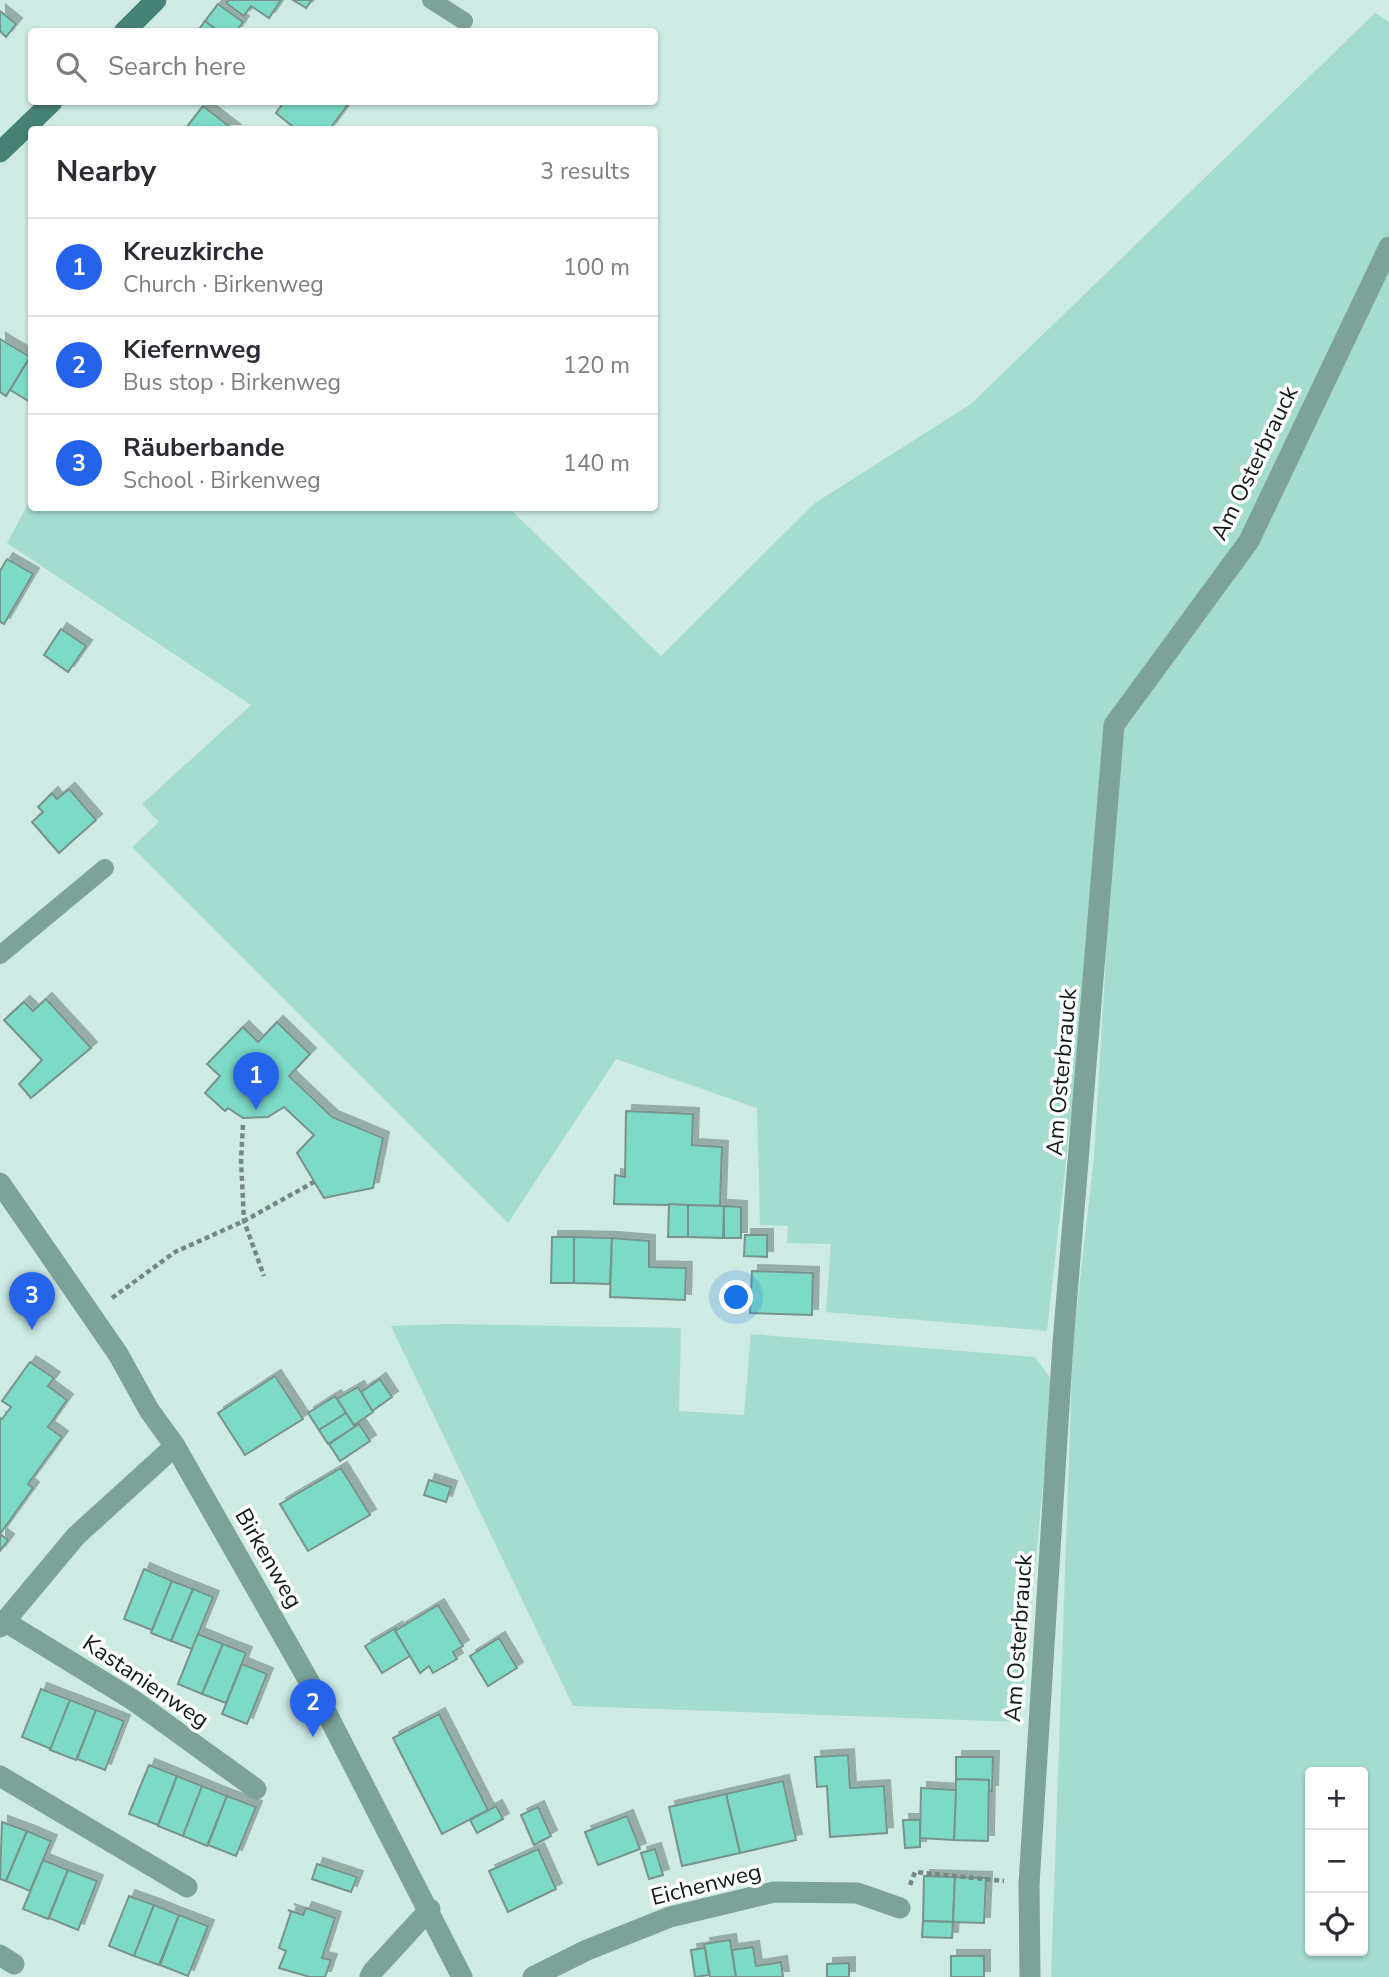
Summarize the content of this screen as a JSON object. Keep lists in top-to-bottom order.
{
  "streets": {
    "street": [
      "Am Osterbrauck",
      "Birkenweg",
      "Kastanienweg",
      "Eichenweg"
    ]
  },
  "crossings": [
    ["Birkenweg", "Kastanienweg"]
  ],
  "page": {
    "search": "Search here",
    "heading": ["Nearby", "3 results"],
    "list": [
      {
        "mark": "1",
        "name": "Kreuzkirche",
        "note": "Church · Birkenweg",
        "value": "100 m"
      },
      {
        "mark": "2",
        "name": "Kiefernweg",
        "note": "Bus stop · Birkenweg",
        "value": "120 m"
      },
      {
        "mark": "3",
        "name": "Räuberbande",
        "note": "School · Birkenweg",
        "value": "140 m"
      }
    ],
    "pins": ["1", "3", "2"],
    "map_buttons": ["+", "−"]
  }
}
